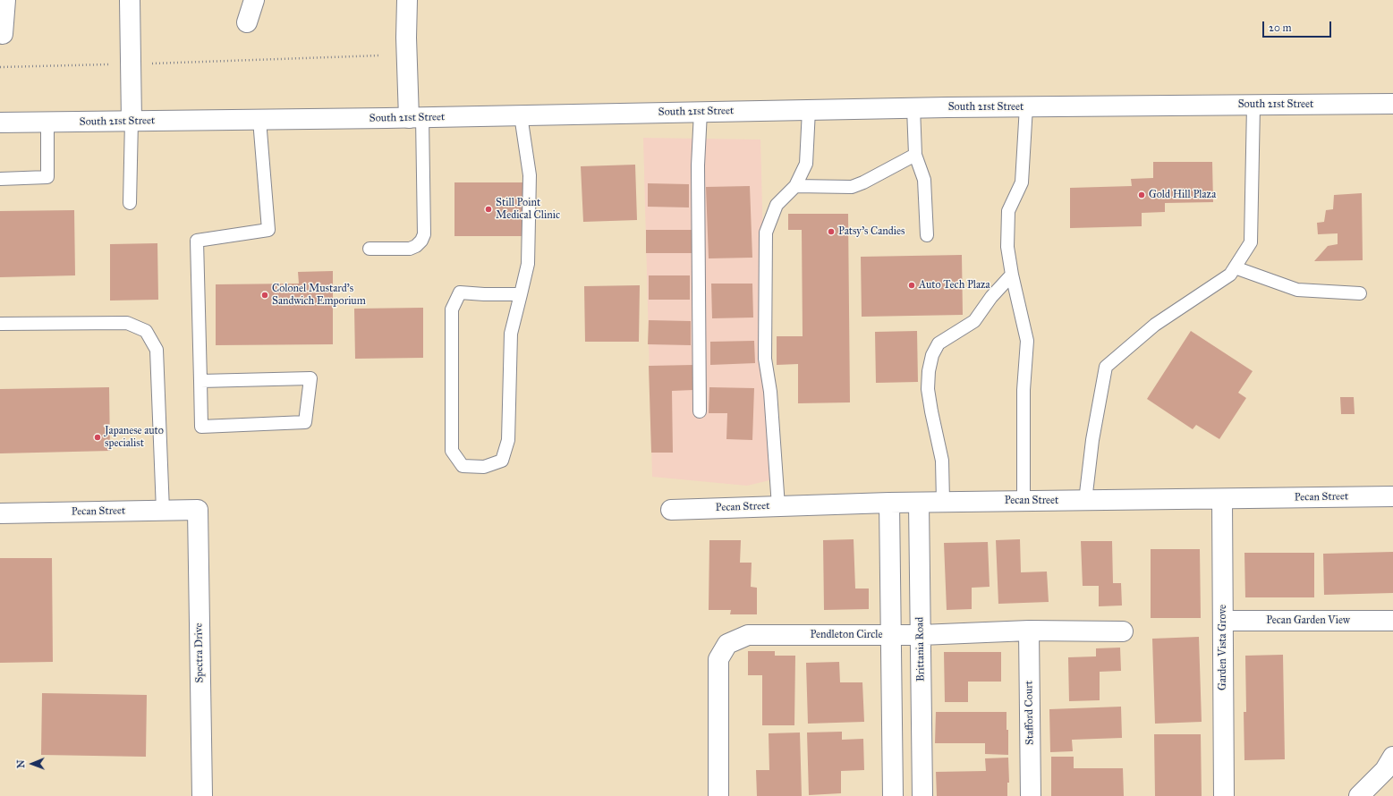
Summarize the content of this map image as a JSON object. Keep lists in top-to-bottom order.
{
  "streets": {
    "street": [
      "South 21st Street",
      "Pecan Street",
      "Pecan Garden View",
      "Pendleton Circle",
      "Garden Vista Grove",
      "Brittania Road",
      "Spectra Drive",
      "Stafford Court"
    ]
  },
  "crossings": [
    ["Pecan Street", "Garden Vista Grove"],
    ["Pecan Street", "Brittania Road"],
    ["Pecan Street", "Spectra Drive"],
    ["Pecan Garden View", "Garden Vista Grove"],
    ["Pendleton Circle", "Brittania Road"],
    ["Pendleton Circle", "Stafford Court"]
  ],
  "places": [
    "Gold Hill Plaza",
    "Still Point Medical Clinic",
    "Patsy's Candies",
    "Auto Tech Plaza",
    "Colonel Mustard's Sandwich Emporium",
    "Japanese auto specialist"
  ],
  "scale_bar": "20 m",
  "north": "left"
}
